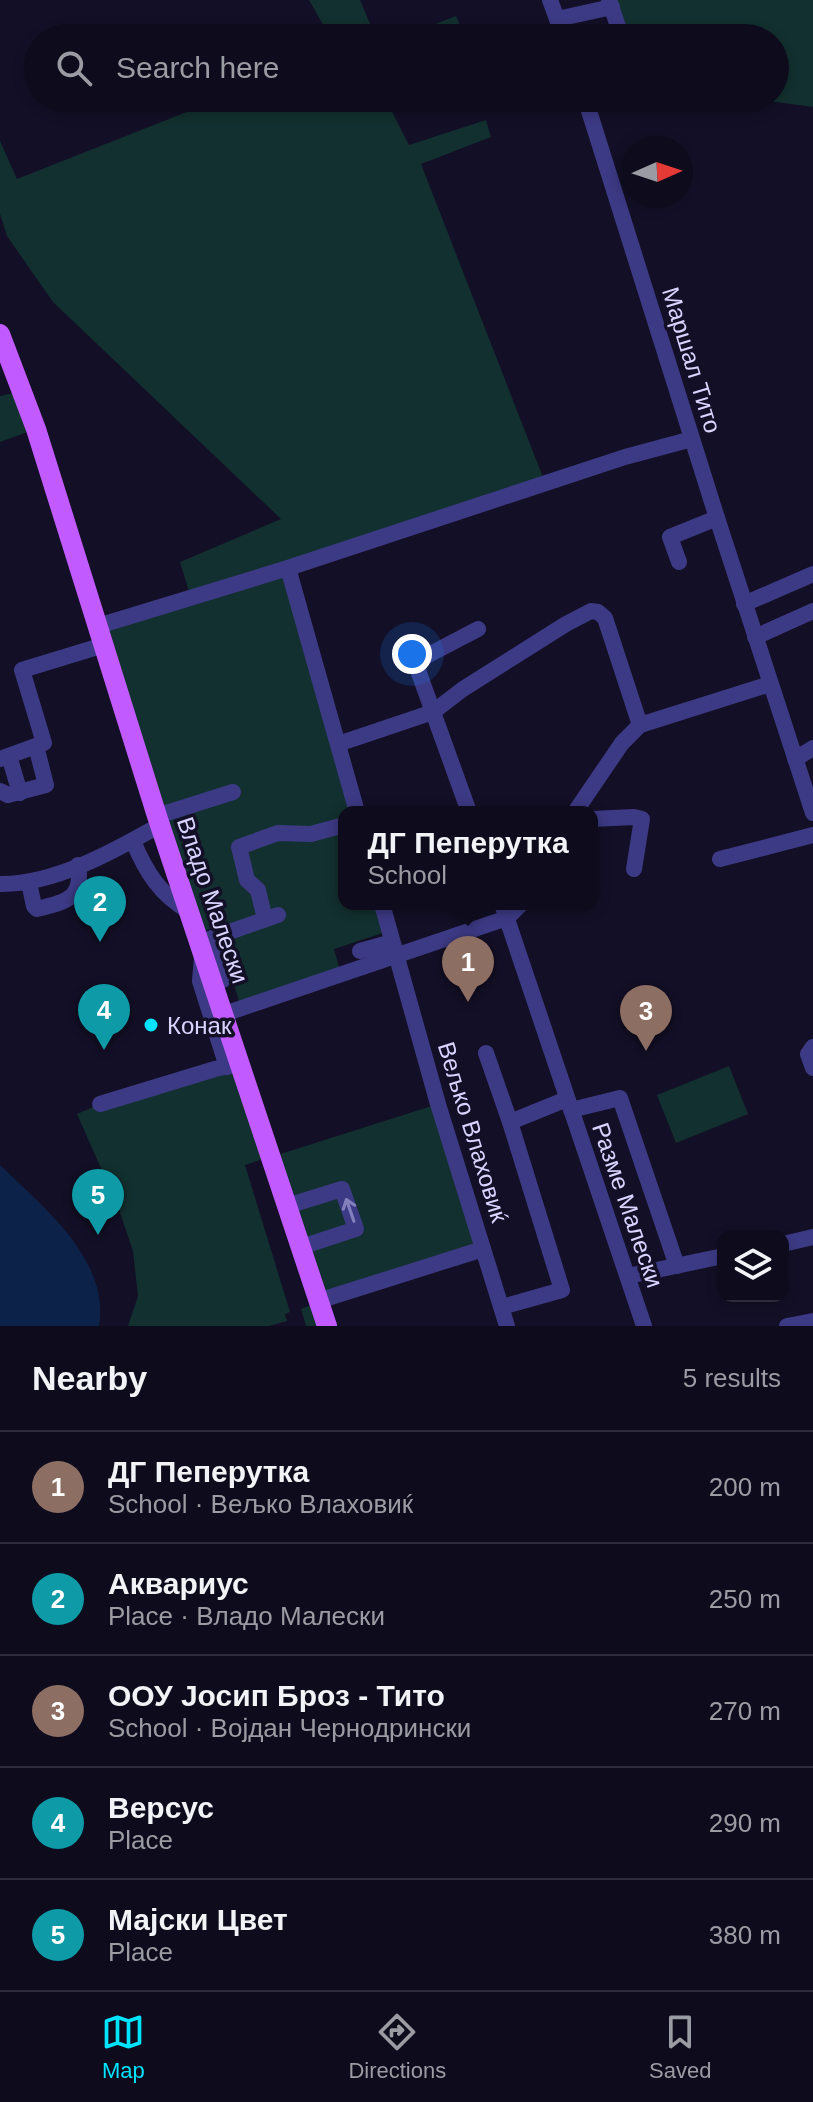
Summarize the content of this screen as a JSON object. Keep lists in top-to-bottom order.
{
  "streets": {
    "main road": ["Владо Малески"],
    "street": ["Маршал Тито", "Вељко Влаховиќ", "Разме Малески"]
  },
  "places": ["Конак"],
  "north": "right",
  "page": {
    "search": "Search here",
    "popup": ["ДГ Пеперутка", "School"],
    "pins": [
      "2",
      "1",
      "4",
      "3",
      "5"
    ],
    "heading": ["Nearby", "5 results"],
    "list": [
      {
        "mark": "1",
        "name": "ДГ Пеперутка",
        "note": "School · Вељко Влаховиќ",
        "value": "200 m"
      },
      {
        "mark": "2",
        "name": "Аквариус",
        "note": "Place · Владо Малески",
        "value": "250 m"
      },
      {
        "mark": "3",
        "name": "ООУ Јосип Броз - Тито",
        "note": "School · Војдан Чернодрински",
        "value": "270 m"
      },
      {
        "mark": "4",
        "name": "Версус",
        "note": "Place",
        "value": "290 m"
      },
      {
        "mark": "5",
        "name": "Мајски Цвет",
        "note": "Place",
        "value": "380 m"
      }
    ],
    "nav": ["Map", "Directions", "Saved"]
  }
}
